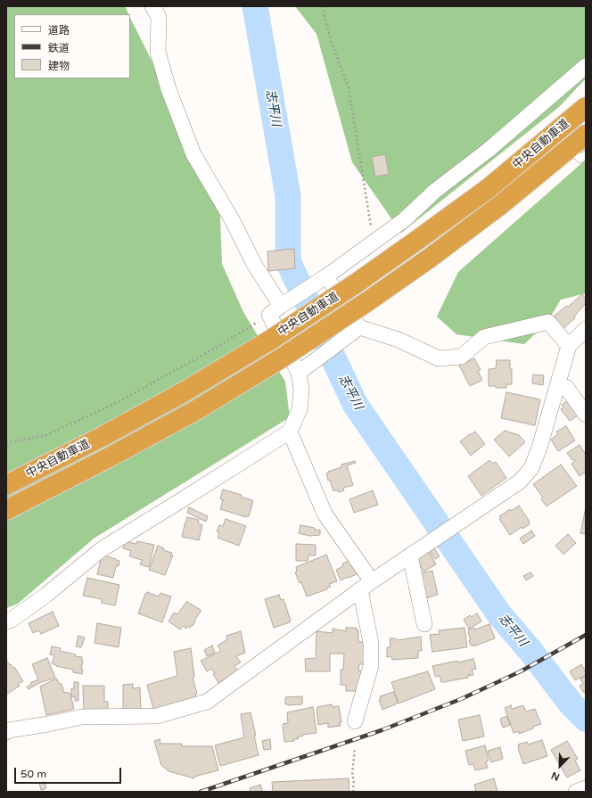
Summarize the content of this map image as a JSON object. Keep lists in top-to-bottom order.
{
  "streets": {
    "highway": ["中央自動車道"]
  },
  "water": ["志平川"],
  "legend": ["道路", "鉄道", "建物"],
  "scale_bar": "50 m",
  "north": "bottom left"
}
